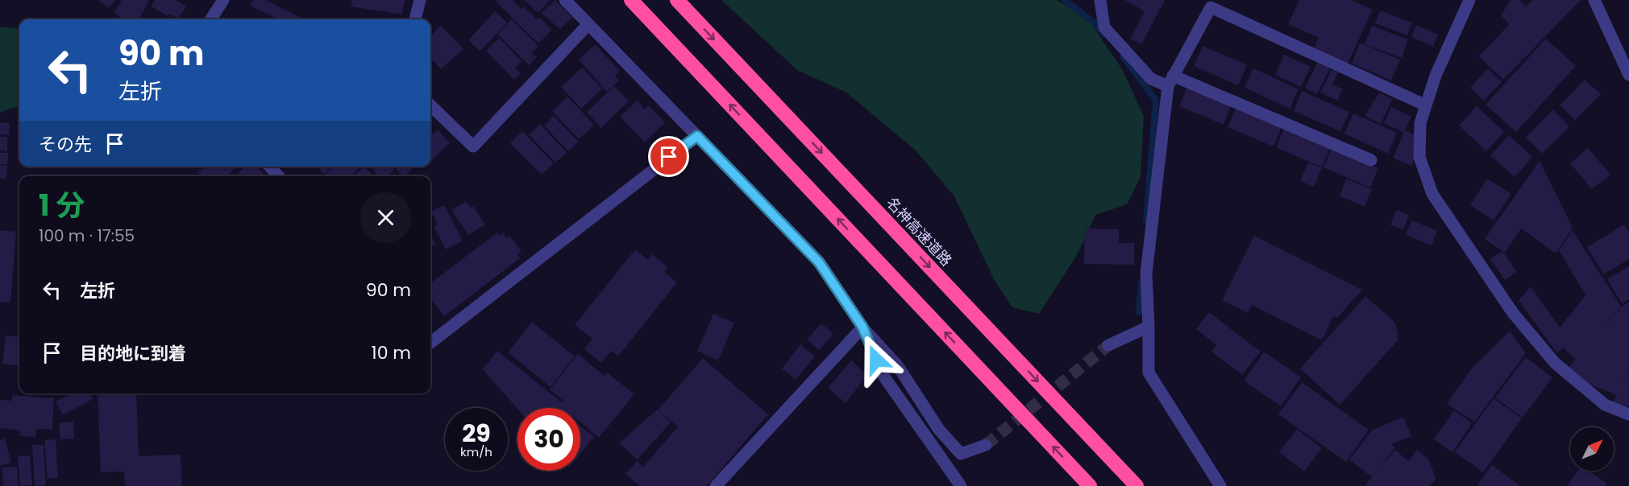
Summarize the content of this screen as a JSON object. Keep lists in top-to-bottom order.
{
  "streets": {
    "highway": ["名神高速道路"]
  },
  "north": "top right",
  "page": {
    "turn": ["90 m", "左折"],
    "then": "その先",
    "heading": ["1 分", "100 m · 17:55"],
    "list": [
      {
        "name": "左折",
        "value": "90 m"
      },
      {
        "name": "目的地に到着",
        "value": "10 m"
      }
    ],
    "speed": "29 km/h",
    "limit": "30"
  }
}
